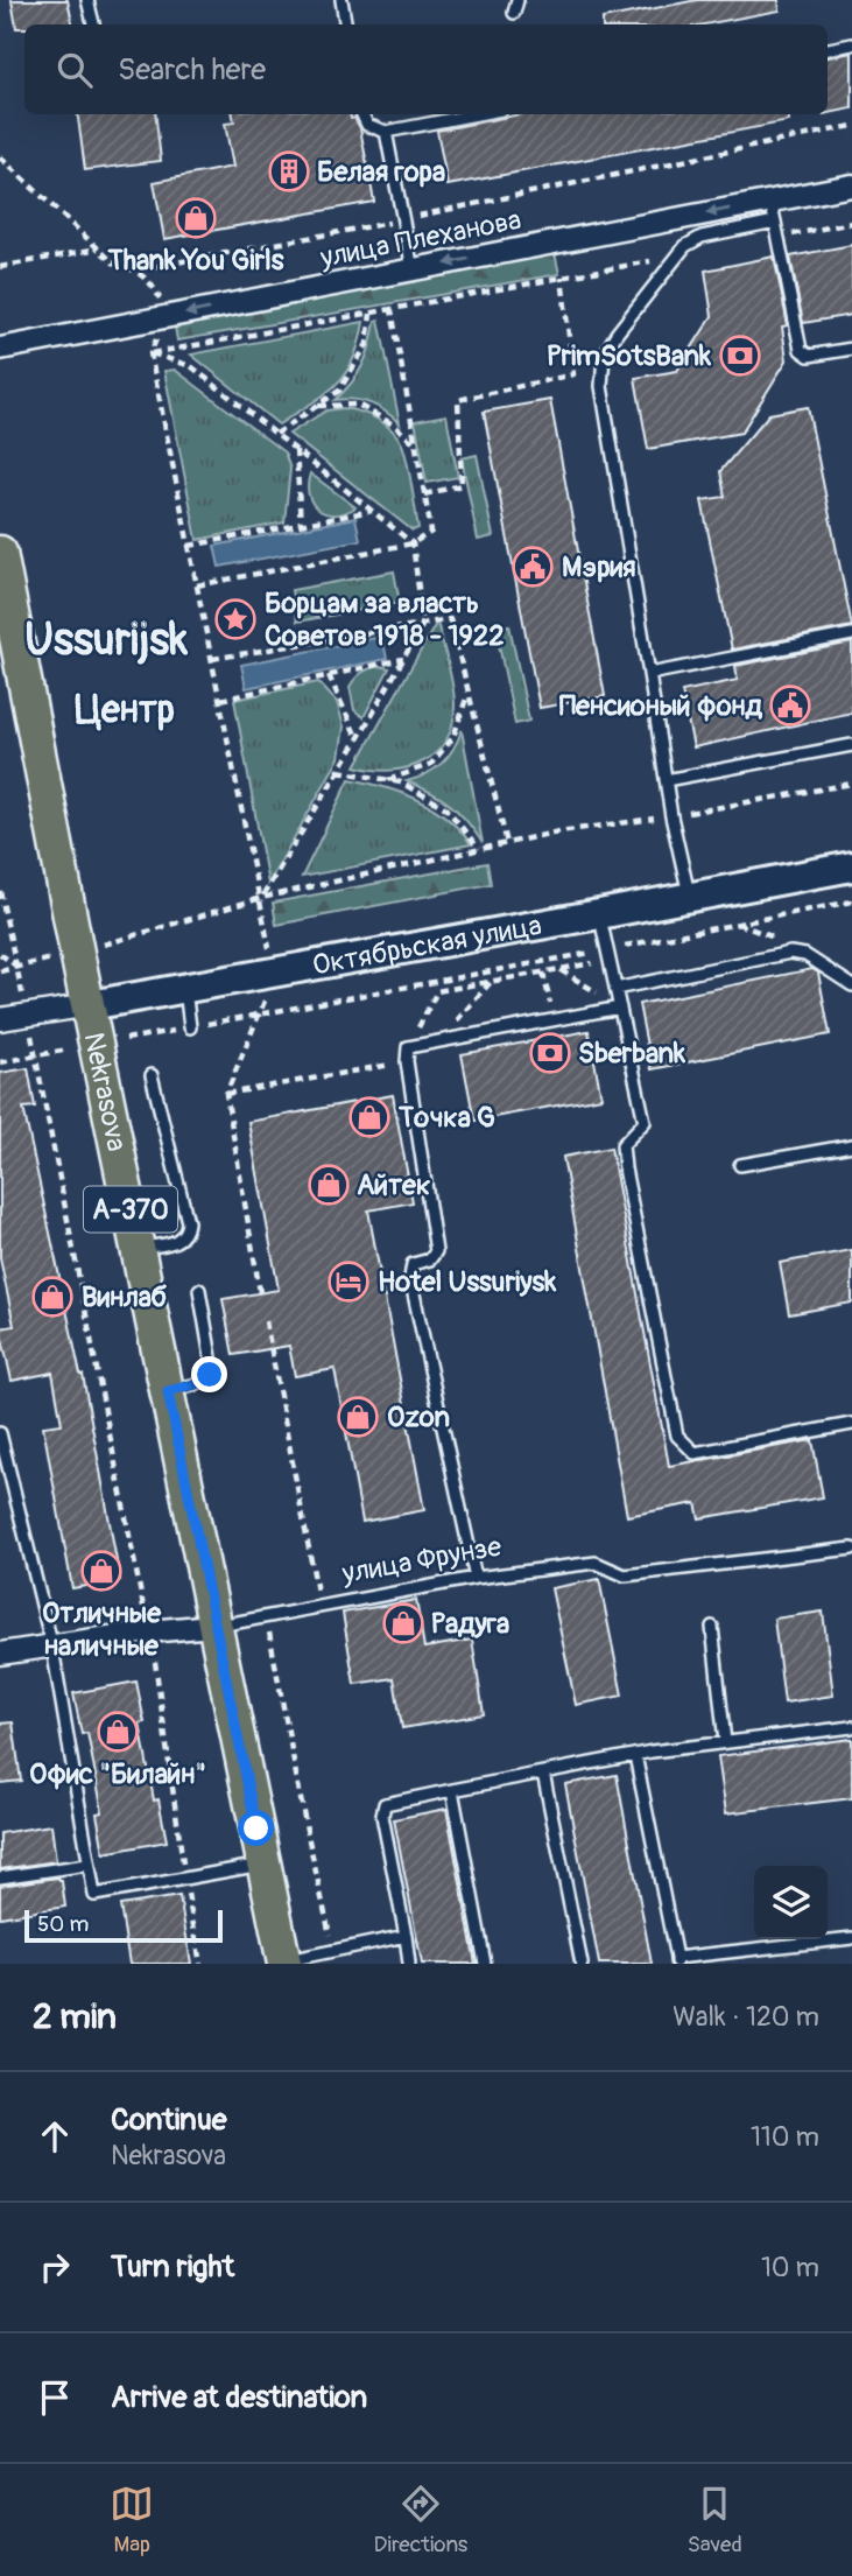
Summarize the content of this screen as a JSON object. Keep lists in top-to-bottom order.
{
  "streets": {
    "main road": ["Nekrasova", "А-370"],
    "street": ["улица Плеханова", "Октябрьская улица", "улица Фрунзе"]
  },
  "crossings": [
    ["Октябрьская улица", "Nekrasova"],
    ["Nekrasova", "улица Фрунзе"]
  ],
  "one_way": ["улица Плеханова"],
  "districts": ["Ussurijsk", "Центр"],
  "places": {
    "building": ["Белая гора"],
    "shop": [
      "Thank You Girls",
      "Точка G",
      "Айтек",
      "Винлаб",
      "Ozon",
      "Отличные наличные",
      "Радуга",
      "Офис \"Билайн\""
    ],
    "bank": ["PrimSotsBank", "Sberbank"],
    "public building": ["Мэрия", "Пенсионый фонд"],
    "place": ["Борцам за власть Советов 1918 - 1922"],
    "hotel": ["Hotel Ussuriysk"]
  },
  "scale_bar": "50 m",
  "page": {
    "search": "Search here",
    "scale": "50 m",
    "heading": ["2 min", "Walk · 120 m"],
    "list": [
      ["Continue", "Nekrasova", "110 m"],
      ["Turn right", "10 m"],
      "Arrive at destination"
    ],
    "nav": ["Map", "Directions", "Saved"]
  }
}
